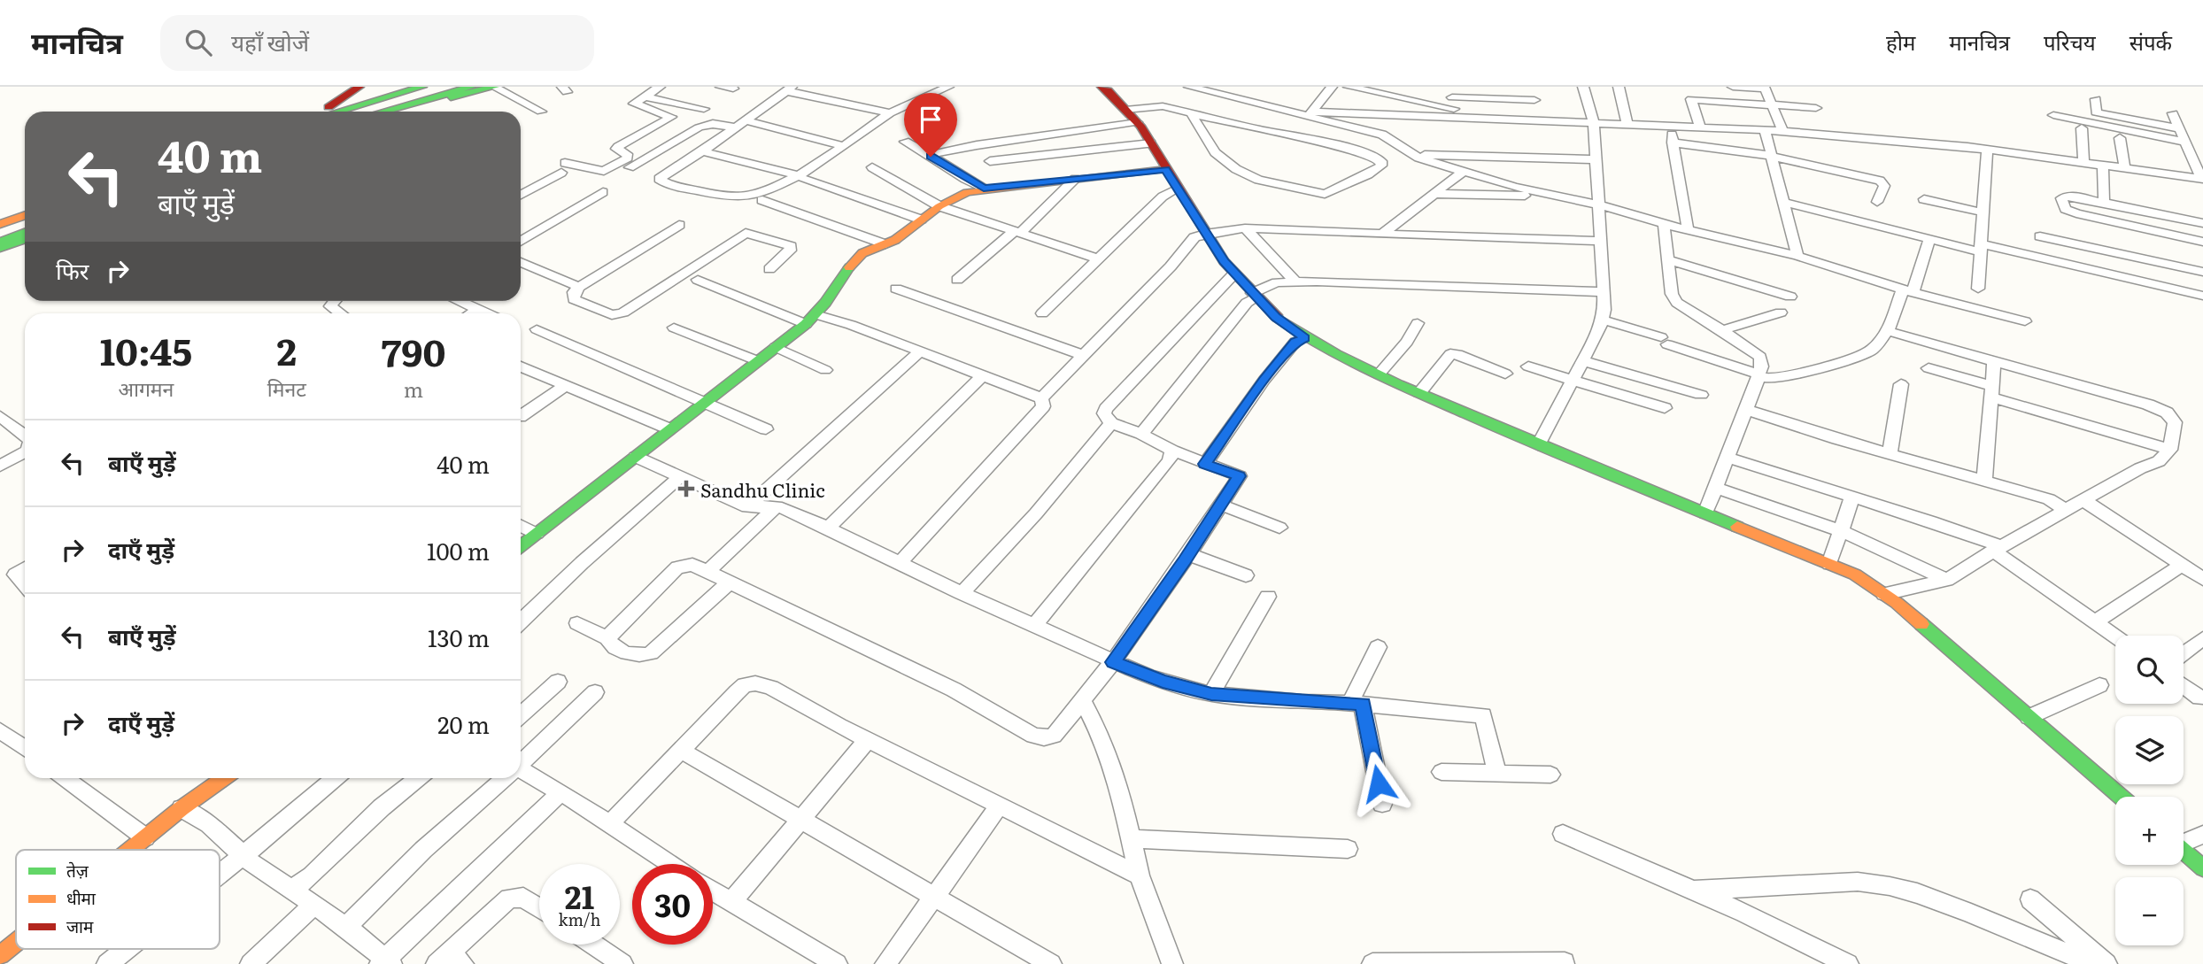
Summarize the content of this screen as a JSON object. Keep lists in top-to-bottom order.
{
  "places": {
    "health": ["Sandhu Clinic"]
  },
  "legend": ["तेज़", "धीमा", "जाम"],
  "page": {
    "header": "मानचित्र",
    "search": "यहाँ खोजें",
    "nav": [
      "होम",
      "मानचित्र",
      "परिचय",
      "संपर्क"
    ],
    "turn": ["40 m", "बाएँ मुड़ें"],
    "then": "फिर",
    "eta": [
      "10:45",
      "आगमन",
      "2",
      "मिनट",
      "790",
      "m"
    ],
    "list": [
      {
        "name": "बाएँ मुड़ें",
        "value": "40 m"
      },
      {
        "name": "दाएँ मुड़ें",
        "value": "100 m"
      },
      {
        "name": "बाएँ मुड़ें",
        "value": "130 m"
      },
      {
        "name": "दाएँ मुड़ें",
        "value": "20 m"
      }
    ],
    "map_buttons": ["+", "−"],
    "speed": "21 km/h",
    "limit": "30"
  }
}
